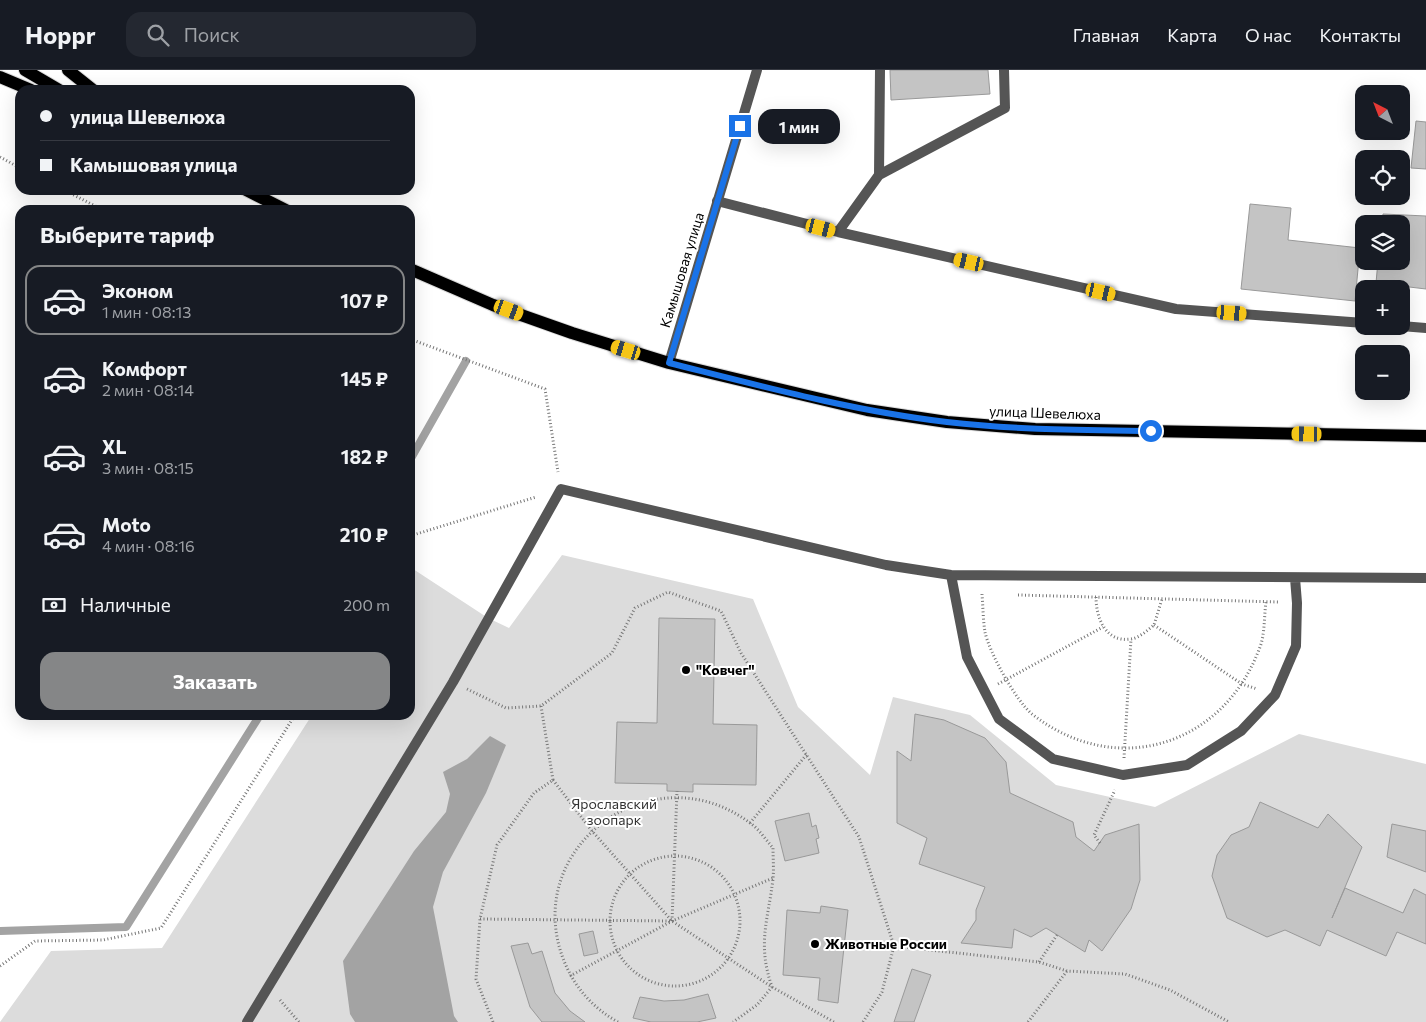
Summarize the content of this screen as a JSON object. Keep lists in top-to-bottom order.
{
  "streets": {
    "main road": ["улица Шевелюха"],
    "street": ["Камышовая улица"]
  },
  "crossings": [
    ["Камышовая улица", "улица Шевелюха"]
  ],
  "parks": ["Ярославский зоопарк"],
  "places": ["\"Ковчег\"", "Животные России"],
  "north": "top left",
  "page": {
    "header": "Hoppr",
    "search": "Поиск",
    "nav": [
      "Главная",
      "Карта",
      "О нас",
      "Контакты"
    ],
    "map_buttons": ["+", "−"],
    "banner": ["улица Шевелюха", "Камышовая улица"],
    "bubble": "1 мин",
    "heading": "Выберите тариф",
    "list": [
      {
        "name": "Эконом",
        "note": "1 мин · 08:13",
        "value": "107 ₽"
      },
      {
        "name": "Комфорт",
        "note": "2 мин · 08:14",
        "value": "145 ₽"
      },
      {
        "name": "XL",
        "note": "3 мин · 08:15",
        "value": "182 ₽"
      },
      {
        "name": "Moto",
        "note": "4 мин · 08:16",
        "value": "210 ₽"
      }
    ],
    "pay": ["Наличные", "200 m"],
    "buttons": "Заказать"
  }
}
